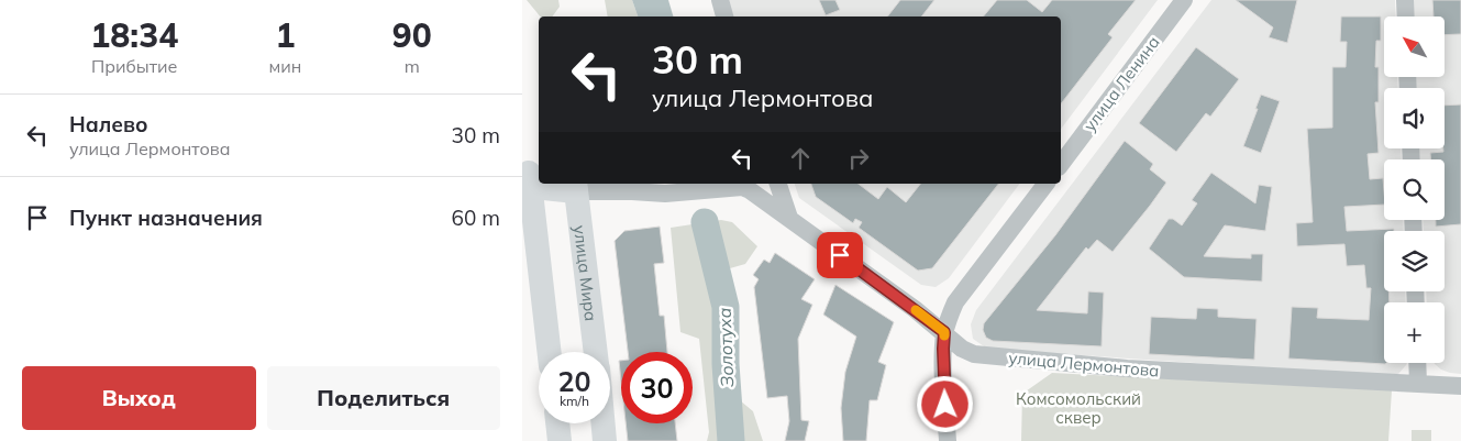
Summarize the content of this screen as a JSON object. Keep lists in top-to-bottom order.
{
  "streets": {
    "main road": ["улица Мира"],
    "street": ["улица Ленина", "улица Лермонтова"]
  },
  "water": ["Золотуха"],
  "parks": ["Комсомольский сквер"],
  "north": "top left",
  "page": {
    "eta": [
      "18:34",
      "Прибытие",
      "1",
      "мин",
      "90",
      "m"
    ],
    "map_buttons": "+",
    "turn": ["30 m", "улица Лермонтова"],
    "list": [
      {
        "name": "Налево",
        "note": "улица Лермонтова",
        "value": "30 m"
      },
      {
        "name": "Пункт назначения",
        "value": "60 m"
      }
    ],
    "speed": "20 km/h",
    "limit": "30",
    "buttons": ["Выход", "Поделиться"]
  }
}
